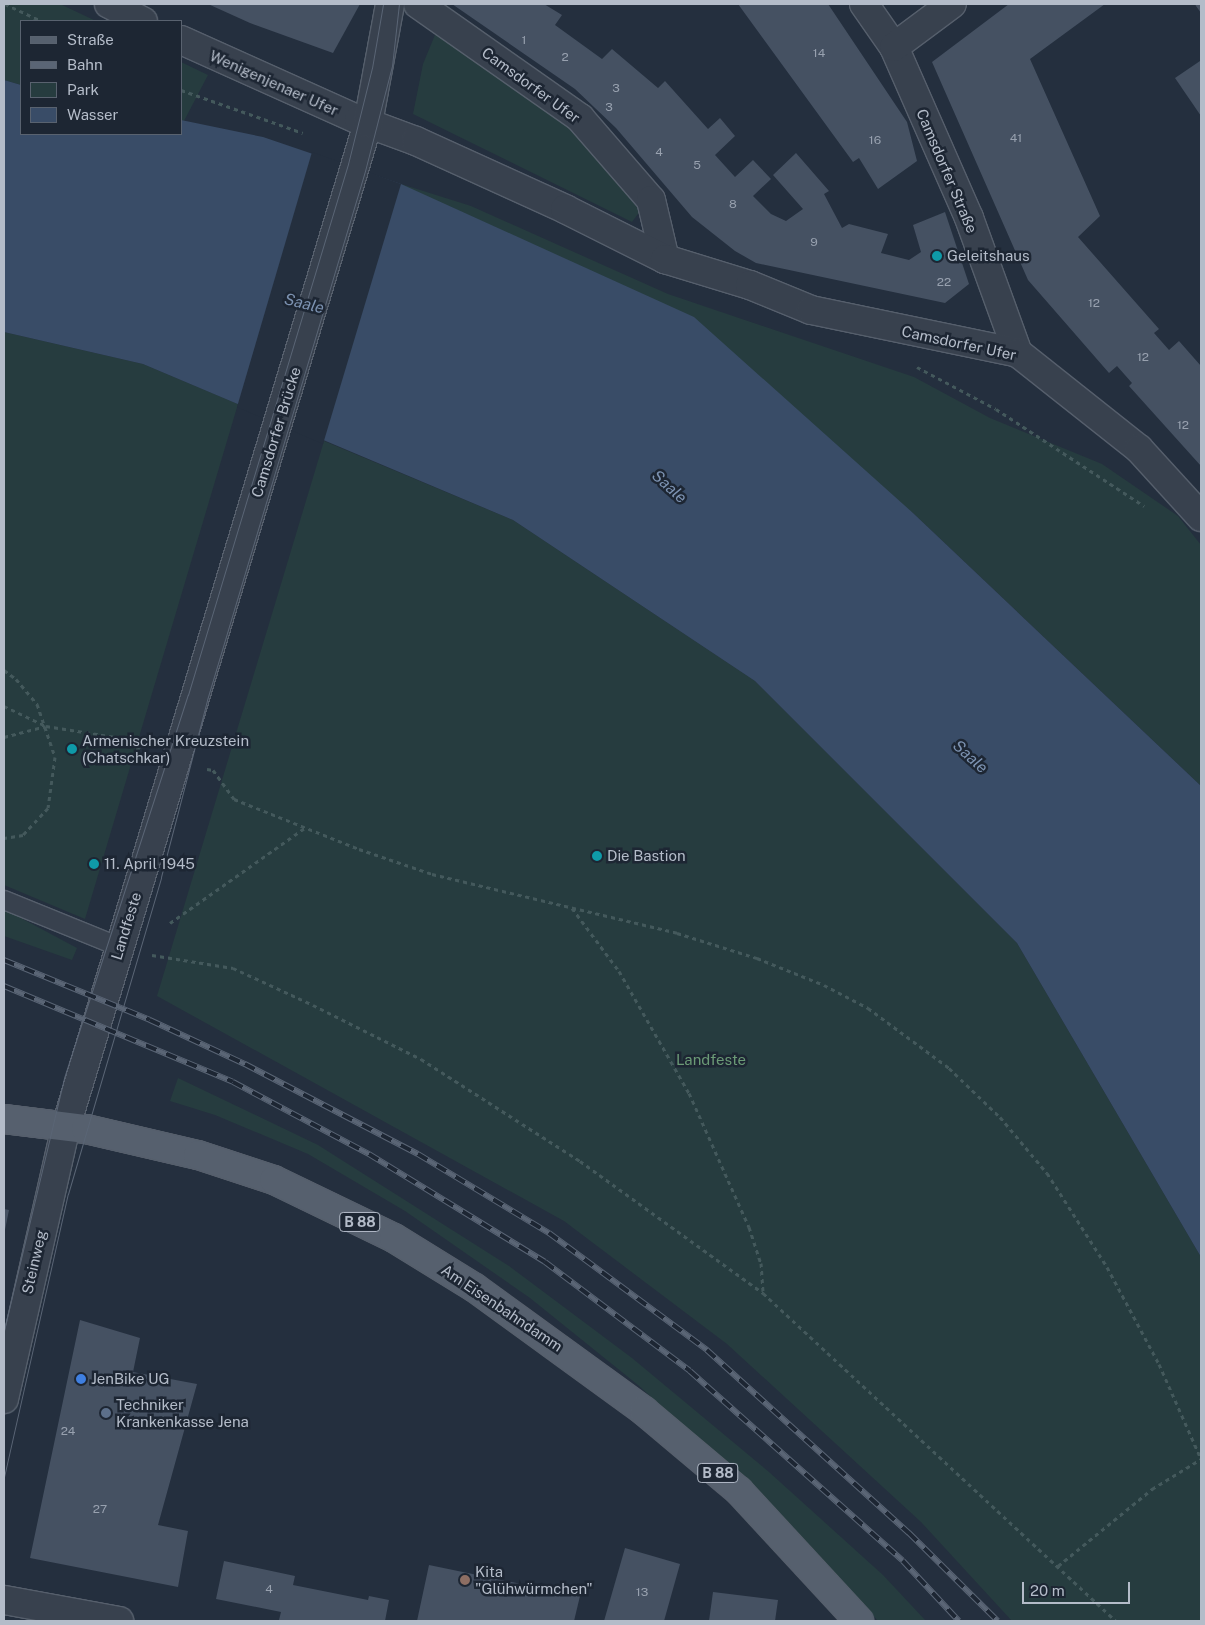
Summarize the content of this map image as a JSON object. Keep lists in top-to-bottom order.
{
  "streets": {
    "main road": ["B 88", "Am Eisenbahndamm"],
    "street": [
      "Wenigenjenaer Ufer",
      "Camsdorfer Ufer",
      "Camsdorfer Straße",
      "Camsdorfer Brücke",
      "Landfeste",
      "Steinweg"
    ]
  },
  "crossings": [
    ["Wenigenjenaer Ufer", "Camsdorfer Ufer"],
    ["Wenigenjenaer Ufer", "Camsdorfer Brücke"],
    ["Camsdorfer Ufer", "Camsdorfer Straße"],
    ["Camsdorfer Ufer", "Camsdorfer Brücke"],
    ["Camsdorfer Brücke", "Landfeste"],
    ["Landfeste", "B 88"],
    ["Landfeste", "Steinweg"],
    ["Landfeste", "Am Eisenbahndamm"],
    ["B 88", "Steinweg"],
    ["B 88", "Am Eisenbahndamm"],
    ["Steinweg", "Am Eisenbahndamm"]
  ],
  "water": ["Saale"],
  "parks": ["Landfeste"],
  "places": [
    "Geleitshaus",
    "Armenischer Kreuzstein (Chatschkar)",
    "Die Bastion",
    "11. April 1945",
    "JenBike UG",
    "Techniker Krankenkasse Jena",
    "Kita \"Glühwürmchen\""
  ],
  "house_numbers": [
    "1",
    "14",
    "2",
    "3",
    "3",
    "41",
    "16",
    "4",
    "5",
    "8",
    "9",
    "22",
    "12",
    "12",
    "12",
    "24",
    "27",
    "4",
    "13"
  ],
  "legend": [
    "Straße",
    "Bahn",
    "Park",
    "Wasser"
  ],
  "scale_bar": "20 m"
}
